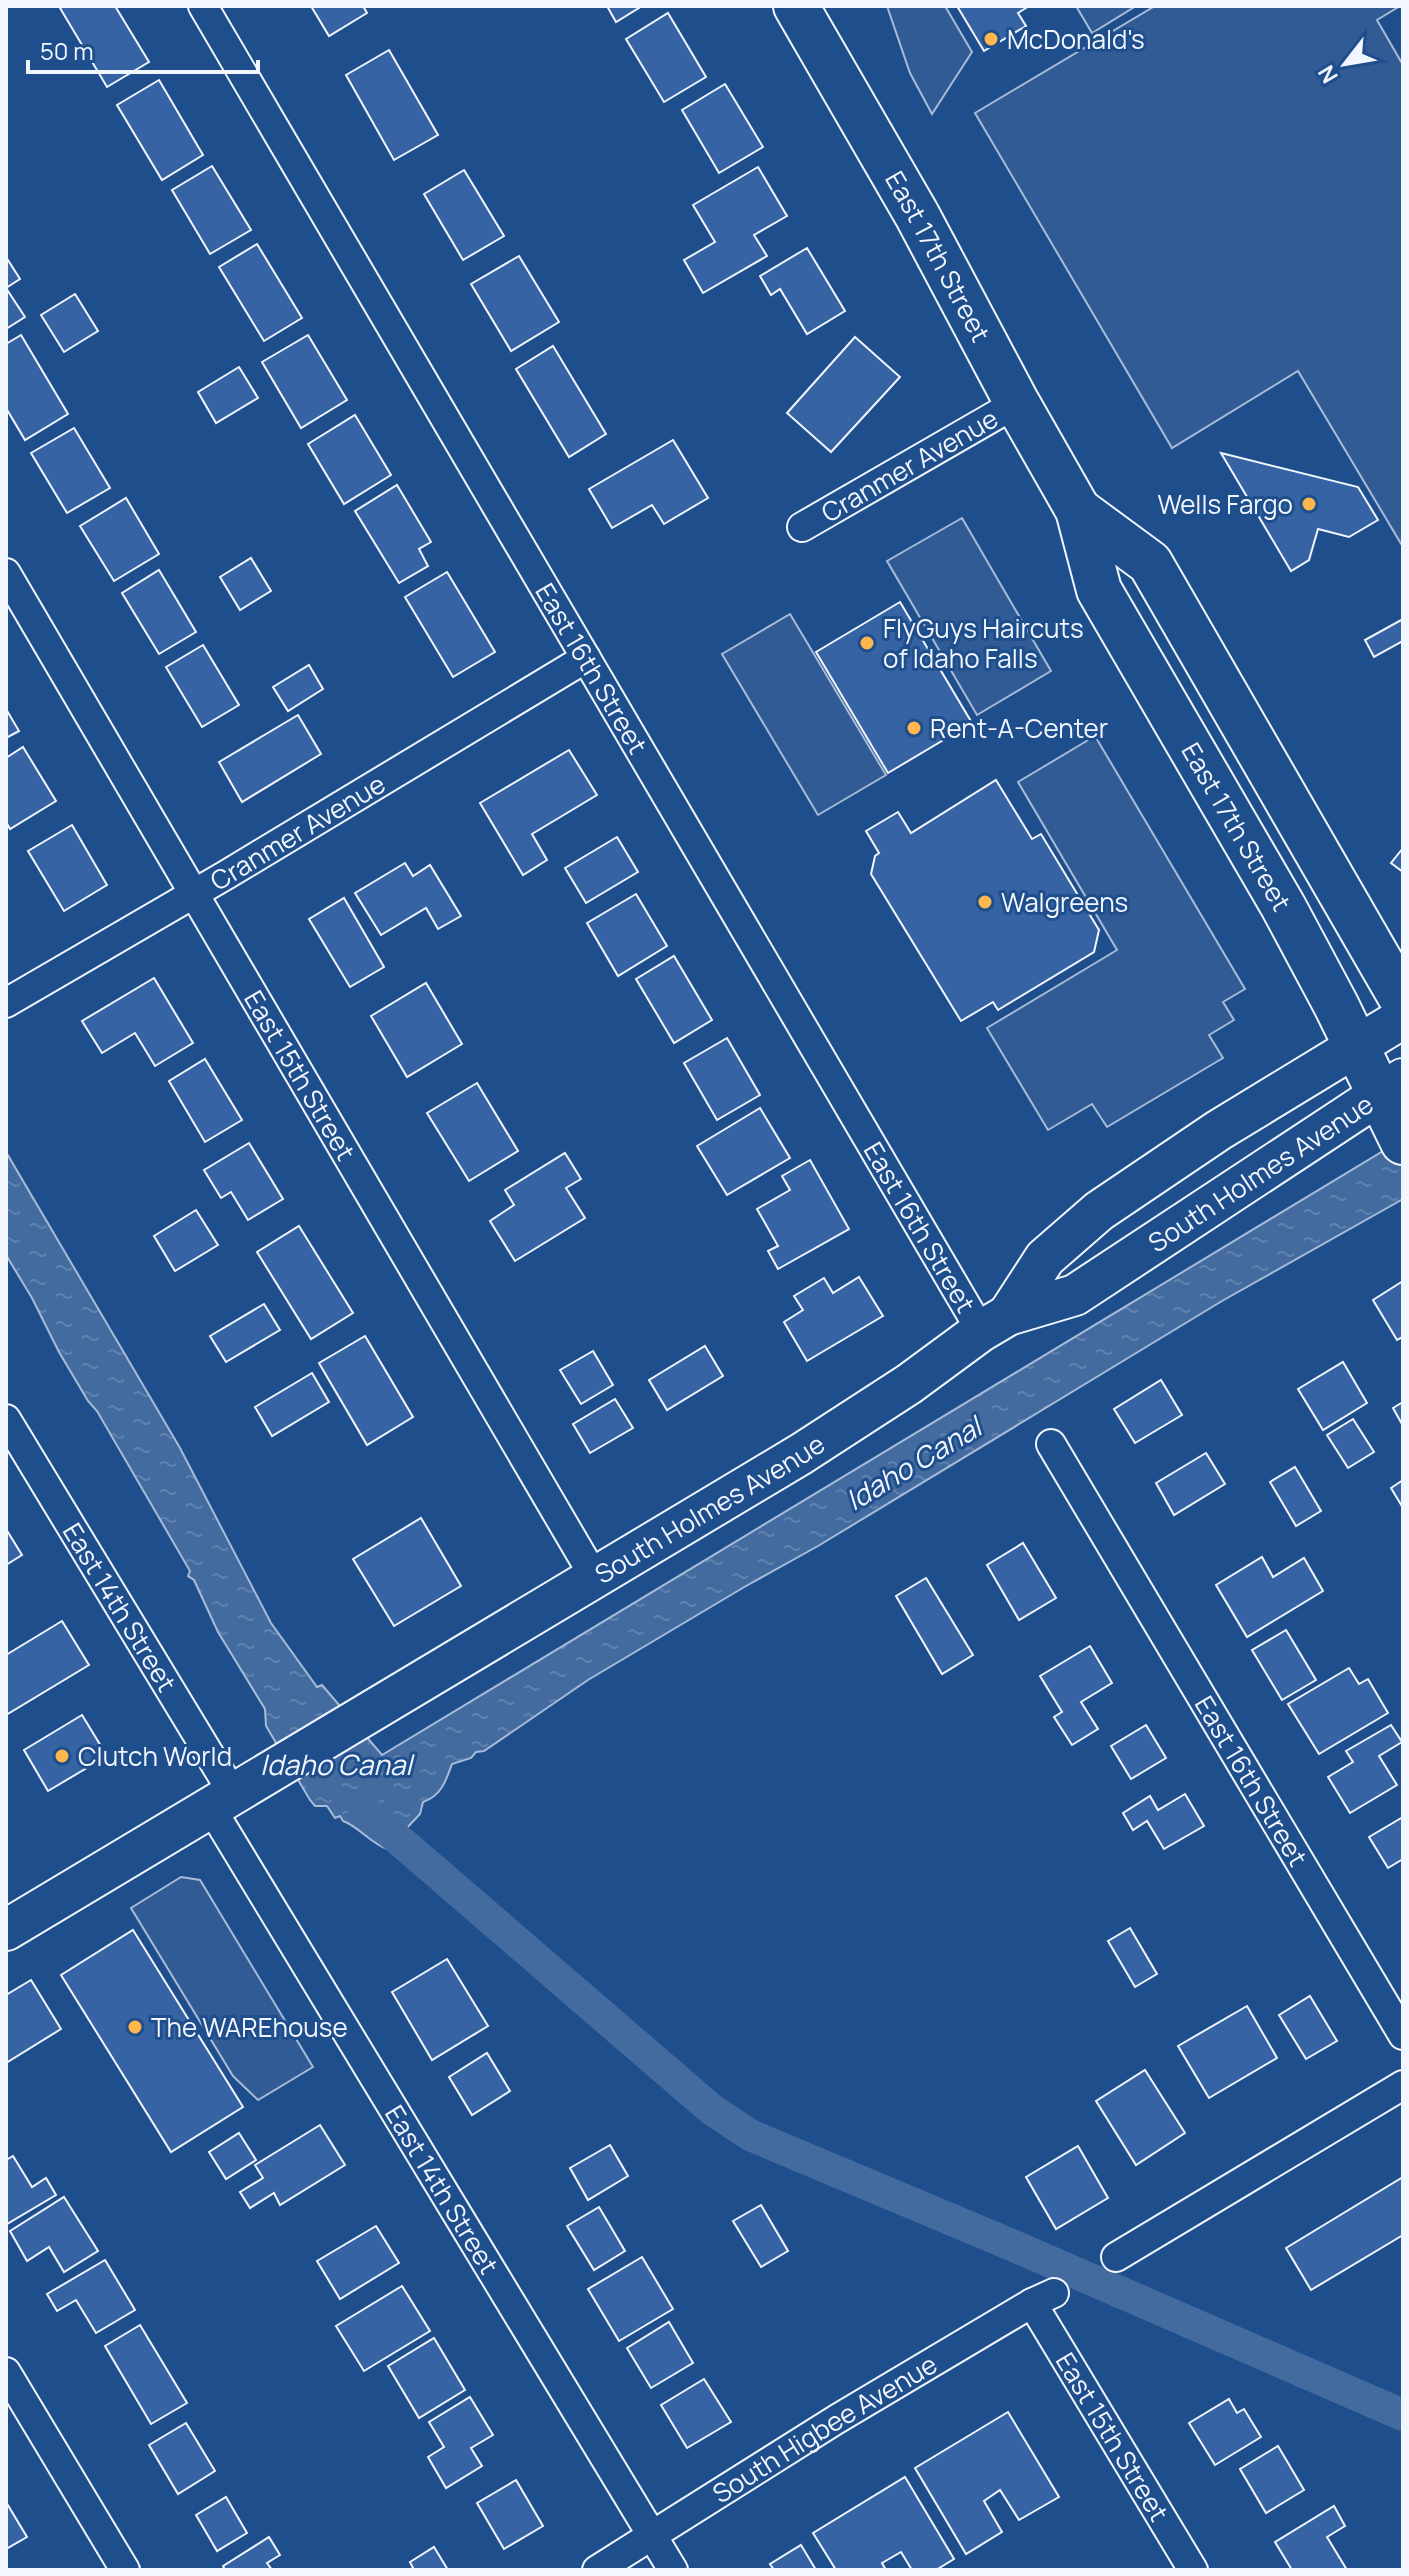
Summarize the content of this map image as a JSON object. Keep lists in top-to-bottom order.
{
  "streets": {
    "main road": ["East 17th Street", "South Holmes Avenue"],
    "street": [
      "Cranmer Avenue",
      "East 16th Street",
      "East 15th Street",
      "East 14th Street",
      "South Higbee Avenue"
    ]
  },
  "crossings": [
    ["East 17th Street", "Cranmer Avenue"],
    ["East 17th Street", "South Holmes Avenue"],
    ["Cranmer Avenue", "East 16th Street"],
    ["Cranmer Avenue", "East 15th Street"],
    ["East 16th Street", "South Holmes Avenue"],
    ["East 15th Street", "South Holmes Avenue"],
    ["East 15th Street", "South Higbee Avenue"],
    ["South Holmes Avenue", "East 14th Street"],
    ["East 14th Street", "South Higbee Avenue"]
  ],
  "water": ["Idaho Canal"],
  "places": [
    "McDonald's",
    "Wells Fargo",
    "FlyGuys Haircuts of Idaho Falls",
    "Rent-A-Center",
    "Walgreens",
    "Clutch World",
    "The WAREhouse"
  ],
  "scale_bar": "50 m",
  "north": "bottom left"
}
